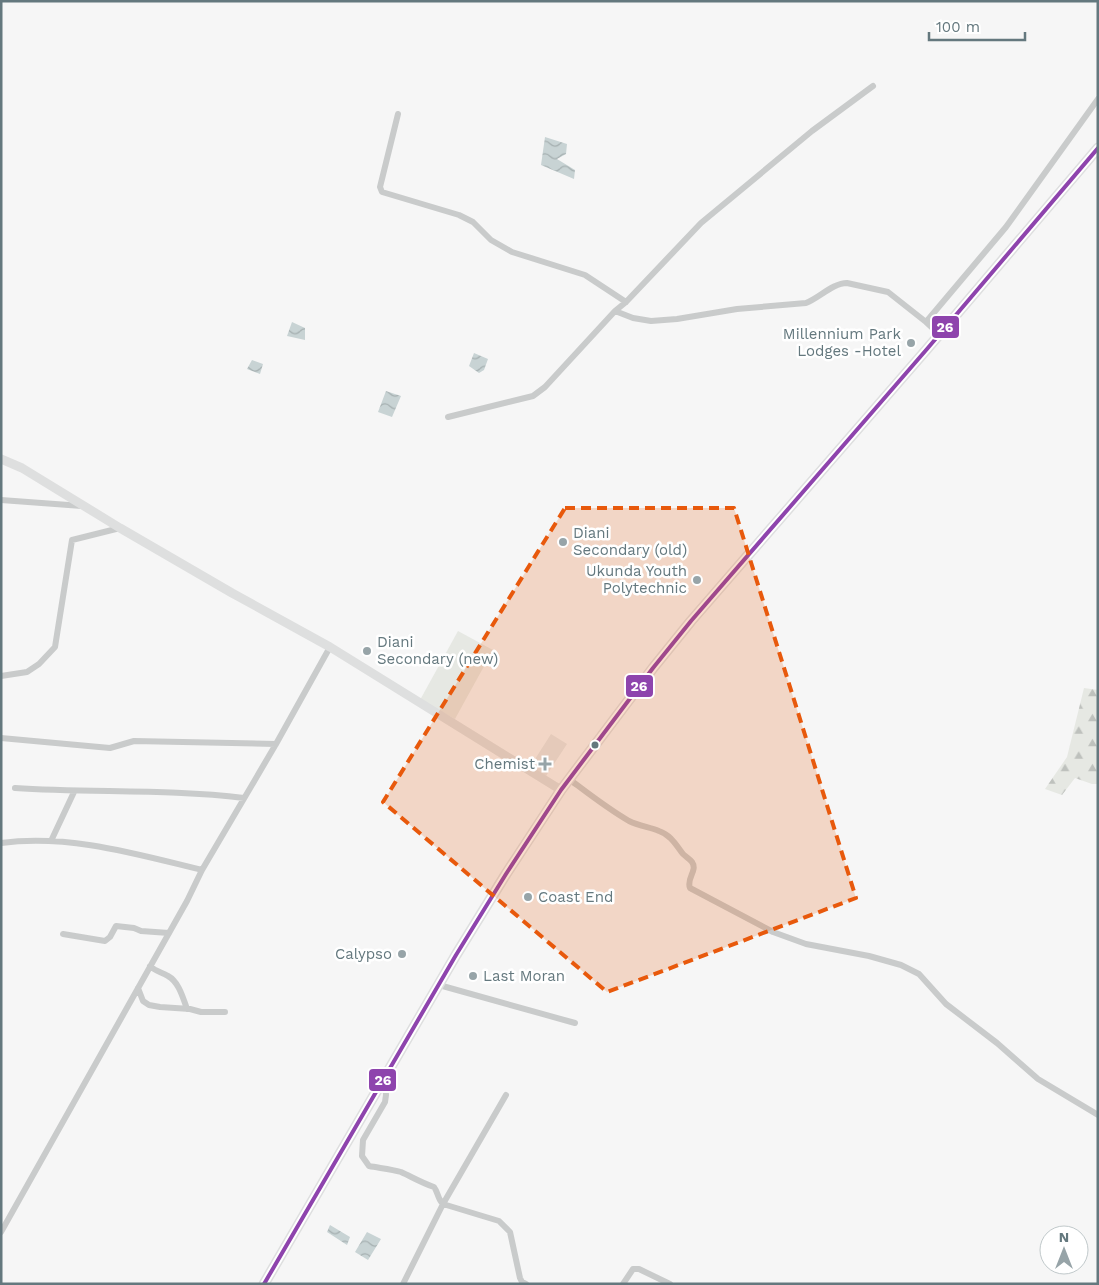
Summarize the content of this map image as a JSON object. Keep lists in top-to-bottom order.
{
  "places": {
    "other": [
      "Millennium Park Lodges -Hotel",
      "Diani Secondary (old)",
      "Ukunda Youth Polytechnic",
      "Diani Secondary (new)",
      "Coast End",
      "Calypso",
      "Last Moran"
    ],
    "health": ["Chemist"]
  },
  "lines": ["transit line 26"],
  "scale_bar": "100 m",
  "north": "top"
}
